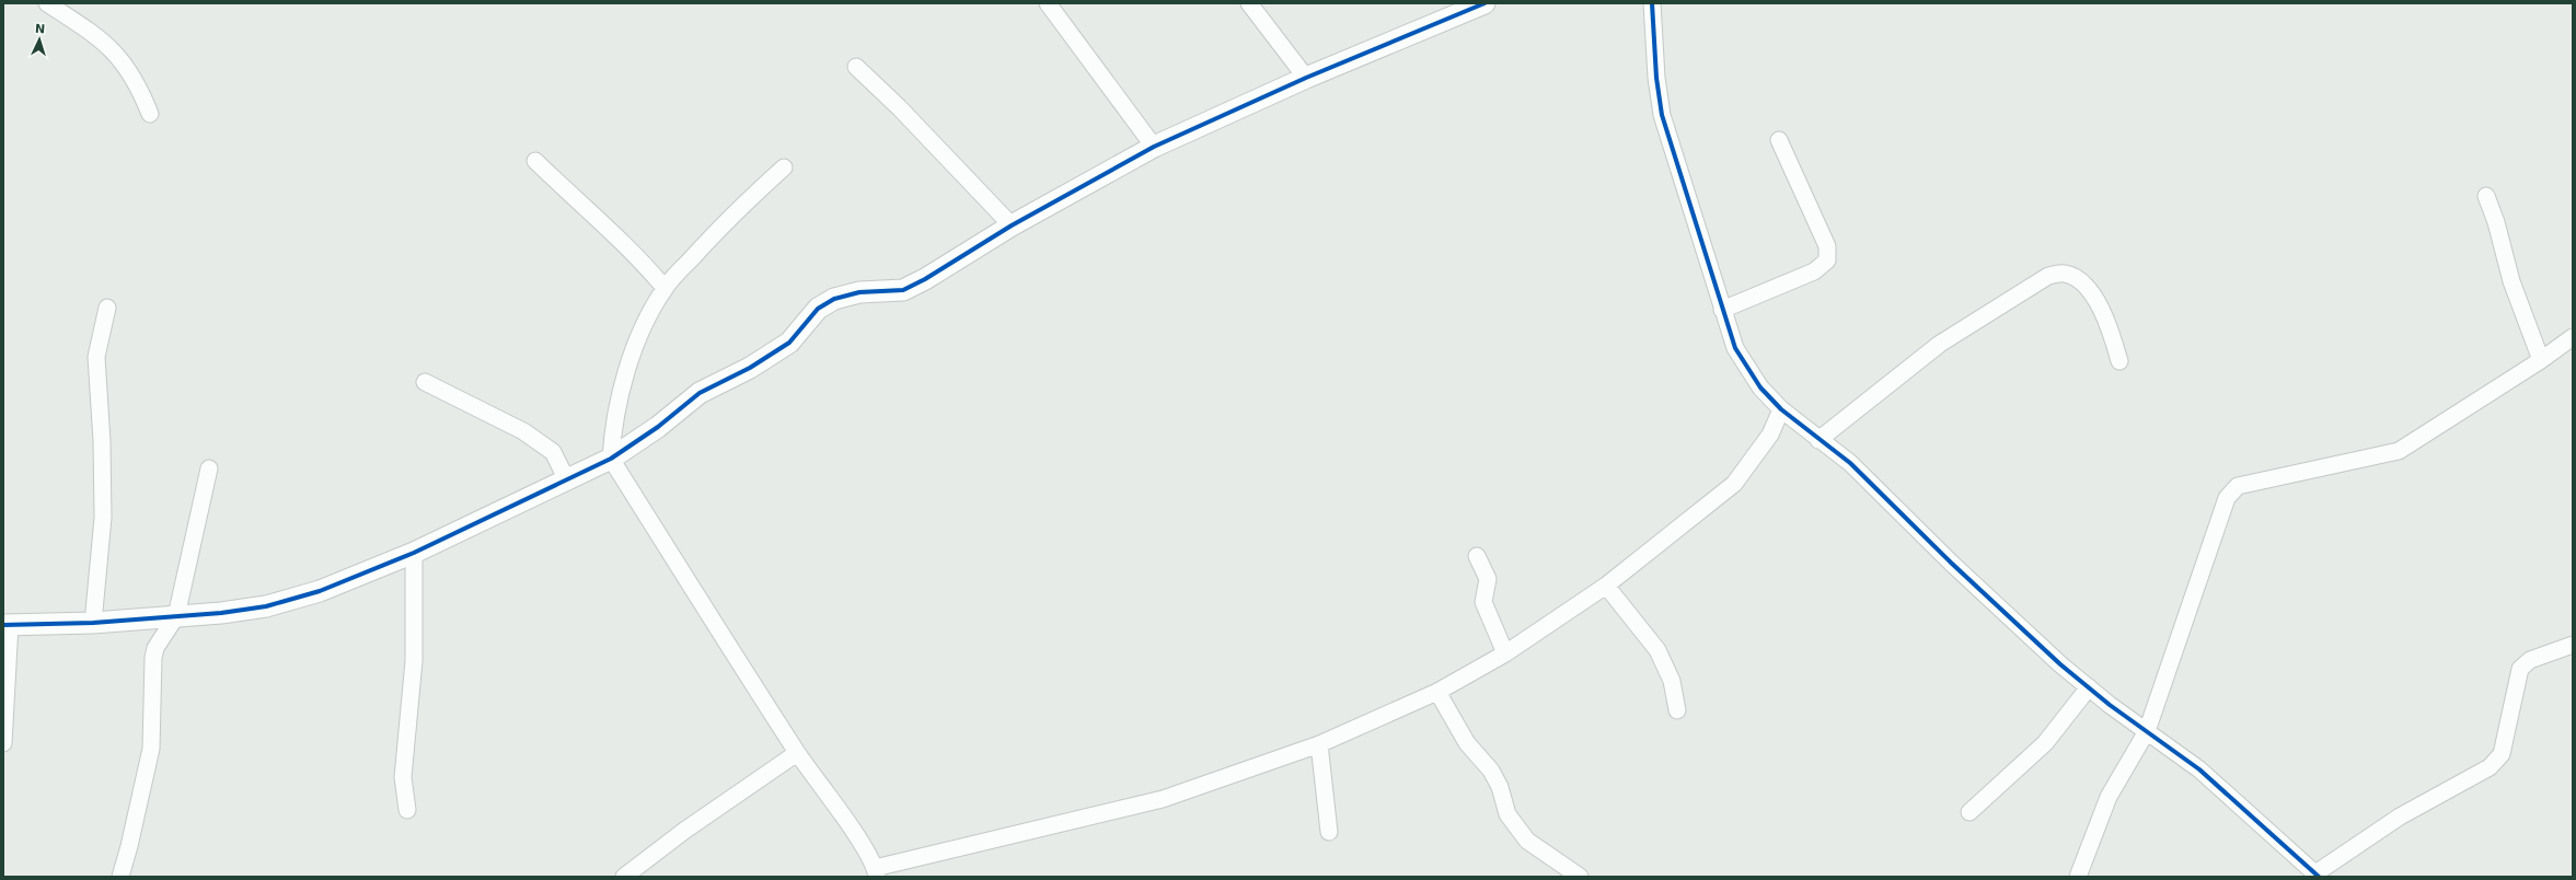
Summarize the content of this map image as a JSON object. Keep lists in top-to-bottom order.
{
  "north": "top"
}
